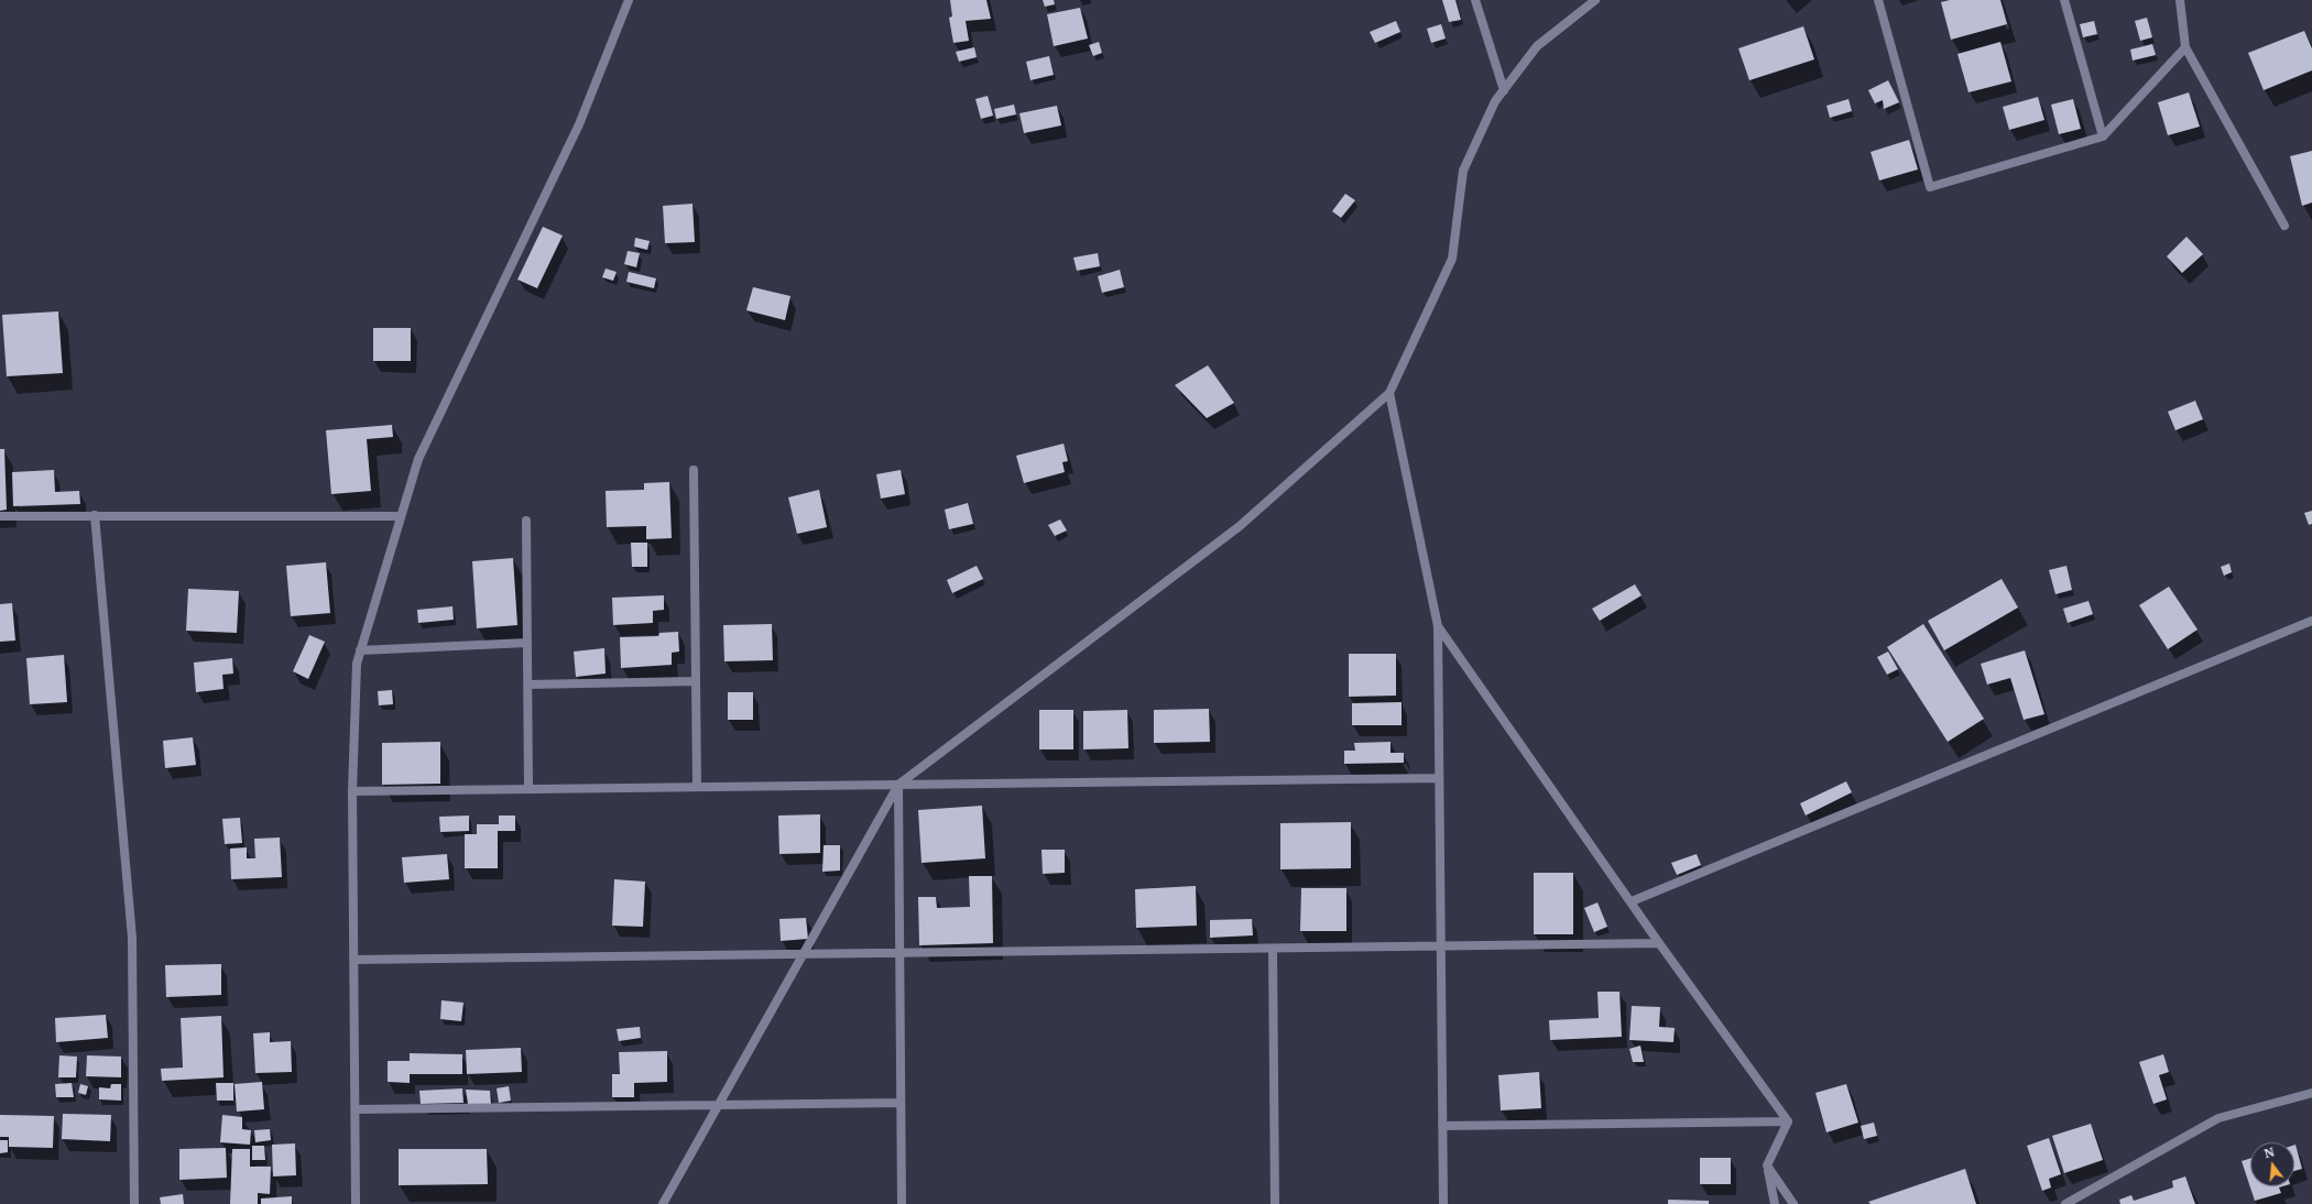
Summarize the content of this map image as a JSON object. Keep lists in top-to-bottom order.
{
  "north": "top"
}
